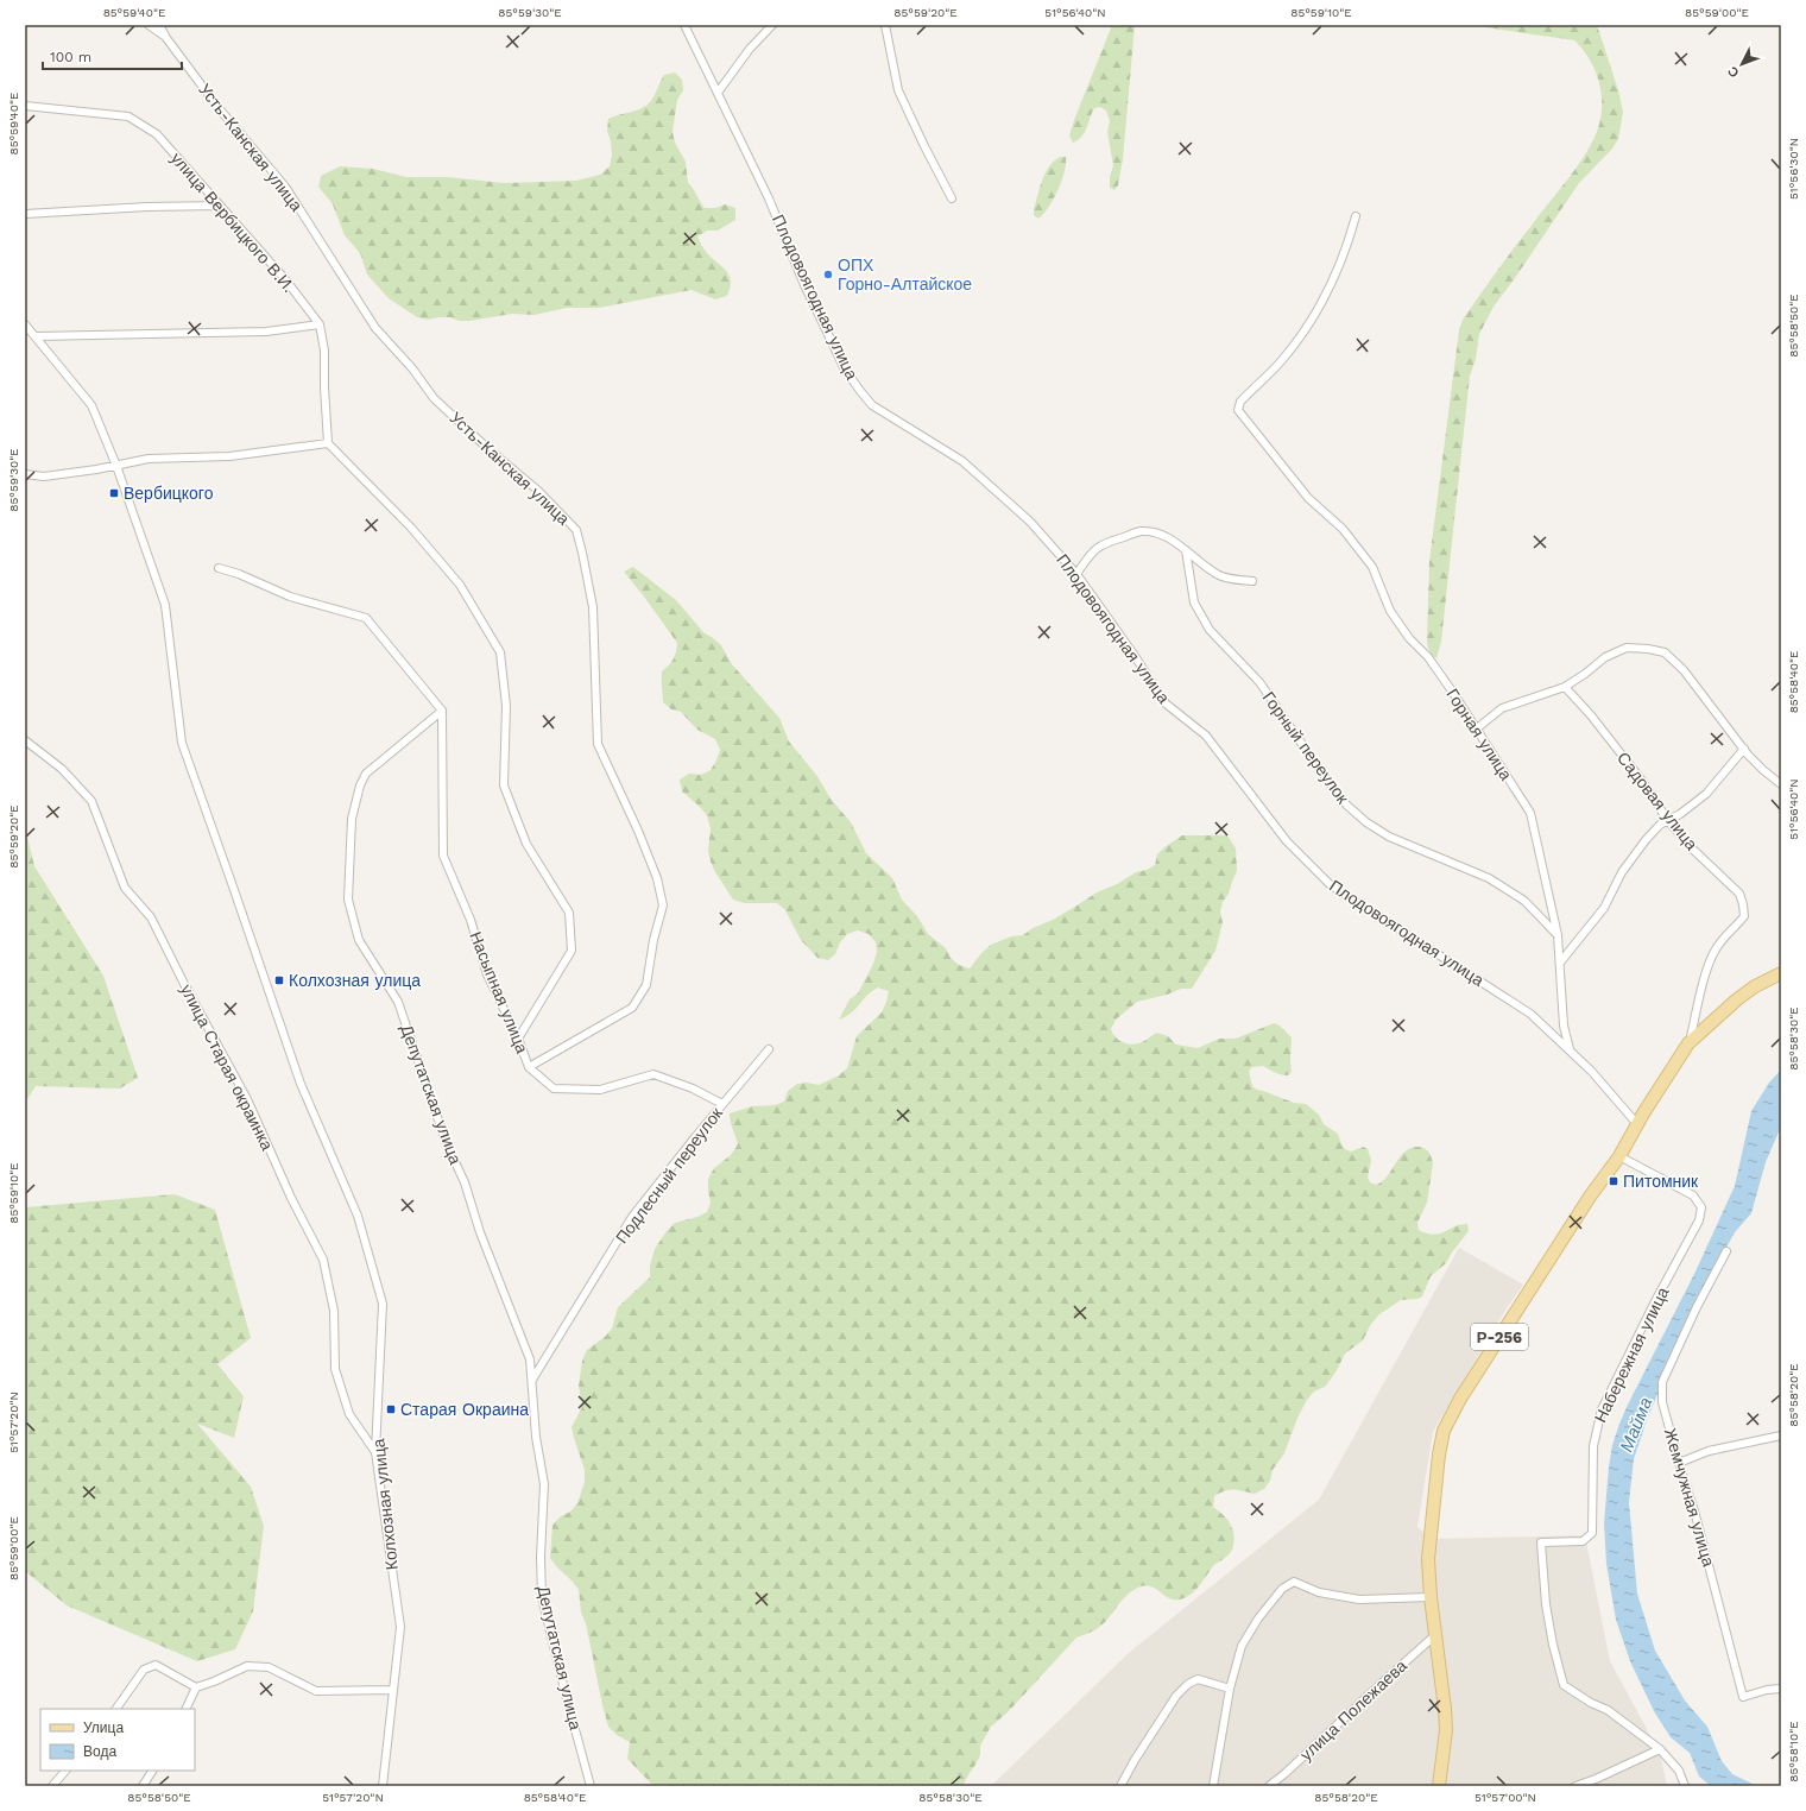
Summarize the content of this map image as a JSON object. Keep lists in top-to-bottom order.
{
  "streets": {
    "main road": ["Р-256"],
    "street": [
      "Усть-Канская улица",
      "улица Вербицкого В.И.",
      "Плодовоягодная улица",
      "Горная улица",
      "Горный переулок",
      "Садовая улица",
      "Насыпная улица",
      "улица Старая окраинка",
      "Депутатская улица",
      "Подлесный переулок",
      "Набережная улица",
      "Жемчужная улица",
      "Колхозная улица",
      "улица Полежаева"
    ]
  },
  "crossings": [
    ["Усть-Канская улица", "Насыпная улица"],
    ["Плодовоягодная улица", "Горная улица"],
    ["Плодовоягодная улица", "Р-256"],
    ["Горная улица", "Горный переулок"],
    ["Садовая улица", "Р-256"],
    ["Насыпная улица", "Депутатская улица"],
    ["Насыпная улица", "Подлесный переулок"],
    ["улица Старая окраинка", "Колхозная улица"],
    ["Депутатская улица", "Подлесный переулок"],
    ["Р-256", "Набережная улица"],
    ["Р-256", "улица Полежаева"]
  ],
  "water": ["Майма"],
  "places": {
    "other": ["ОПХ Горно-Алтайское"],
    "transit": [
      "Вербицкого",
      "Колхозная улица",
      "Питомник",
      "Старая Окраина"
    ]
  },
  "legend": ["Улица", "Вода"],
  "scale_bar": "100 m",
  "north": "bottom left",
  "coordinates": [
    "85°59'40\"E",
    "85°59'30\"E",
    "85°59'20\"E",
    "51°56'40\"N",
    "85°59'10\"E",
    "85°59'00\"E",
    "51°56'30\"N",
    "85°58'50\"E",
    "85°58'40\"E",
    "85°58'30\"E",
    "85°58'20\"E",
    "51°57'20\"N",
    "85°58'10\"E",
    "51°57'00\"N"
  ]
}
